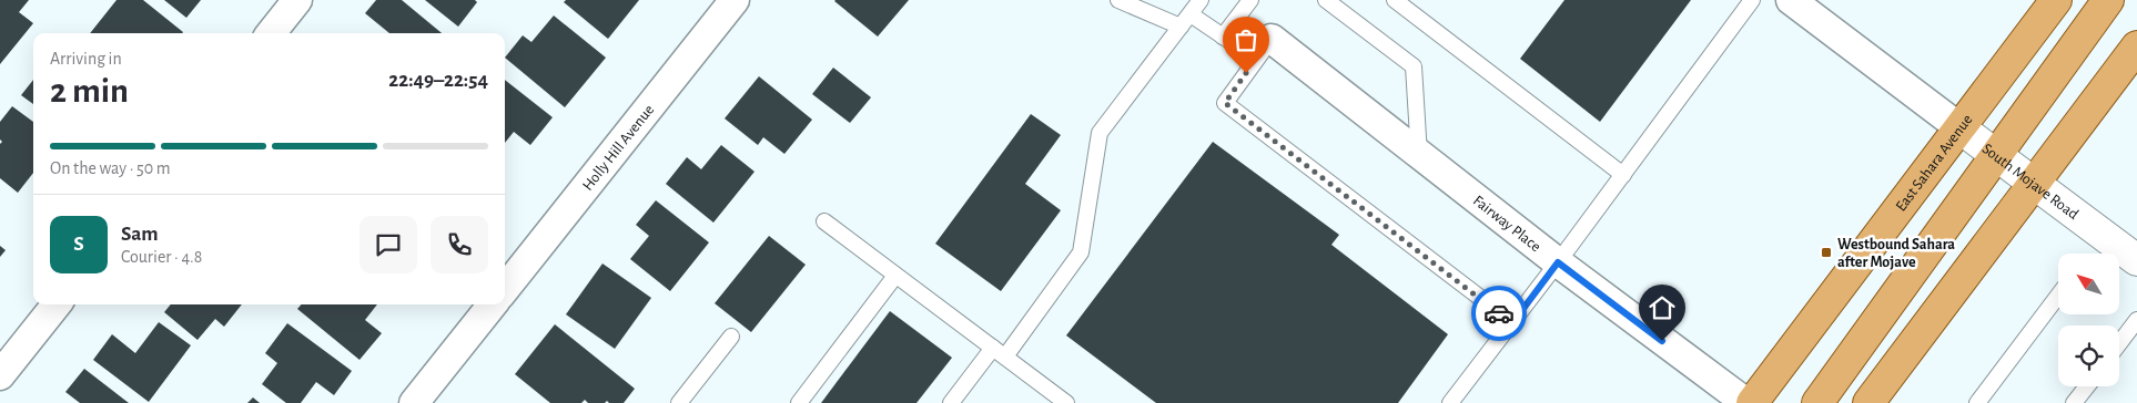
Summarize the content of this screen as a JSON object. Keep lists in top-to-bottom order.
{
  "streets": {
    "main road": ["East Sahara Avenue"],
    "street": ["Holly Hill Avenue", "South Mojave Road", "Fairway Place"]
  },
  "crossings": [
    ["East Sahara Avenue", "South Mojave Road"]
  ],
  "places": {
    "transit": ["Westbound Sahara after Mojave"]
  },
  "north": "top left",
  "page": {
    "heading": ["2 min", "Arriving in", "22:49–22:54"],
    "panel": ["Sam", "Courier · 4.8"],
    "bar": "On the way · 50 m",
    "round": "S"
  }
}
